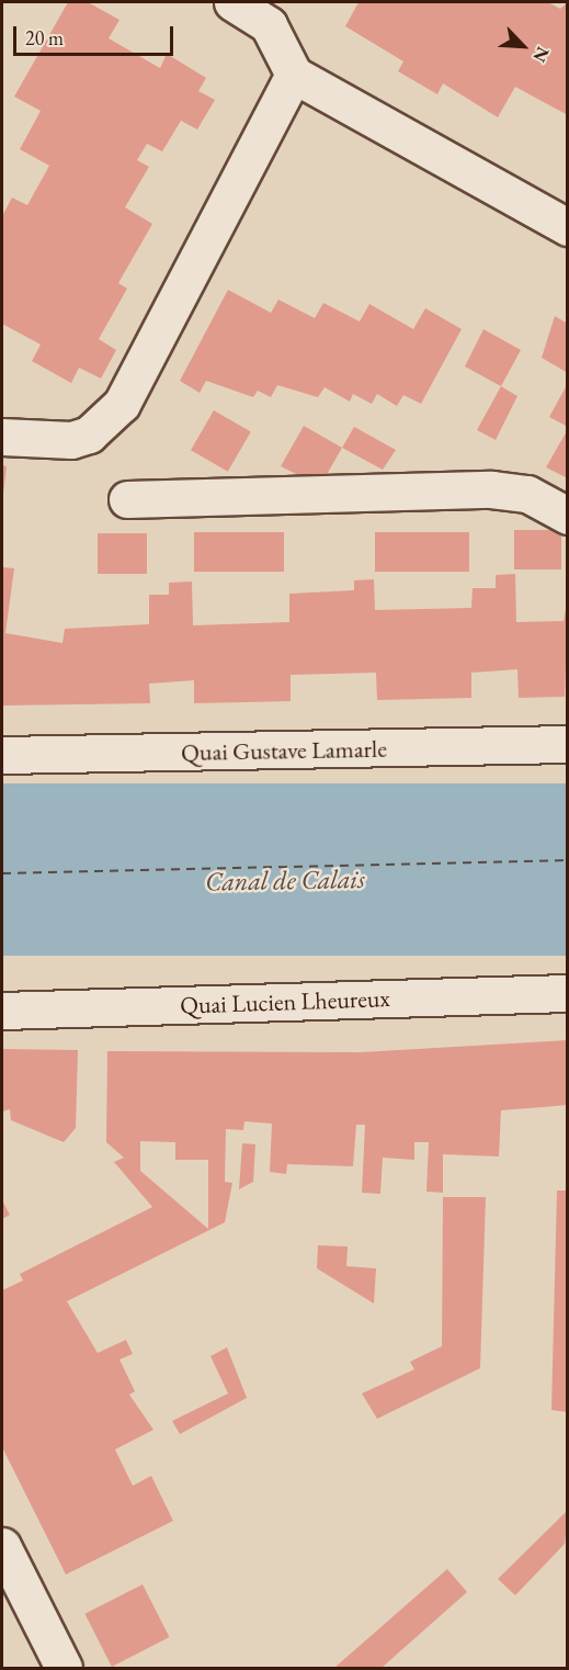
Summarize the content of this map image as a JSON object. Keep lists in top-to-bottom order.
{
  "streets": {
    "street": ["Quai Gustave Lamarle", "Quai Lucien Lheureux"]
  },
  "water": ["Canal de Calais"],
  "scale_bar": "20 m",
  "north": "bottom right"
}
